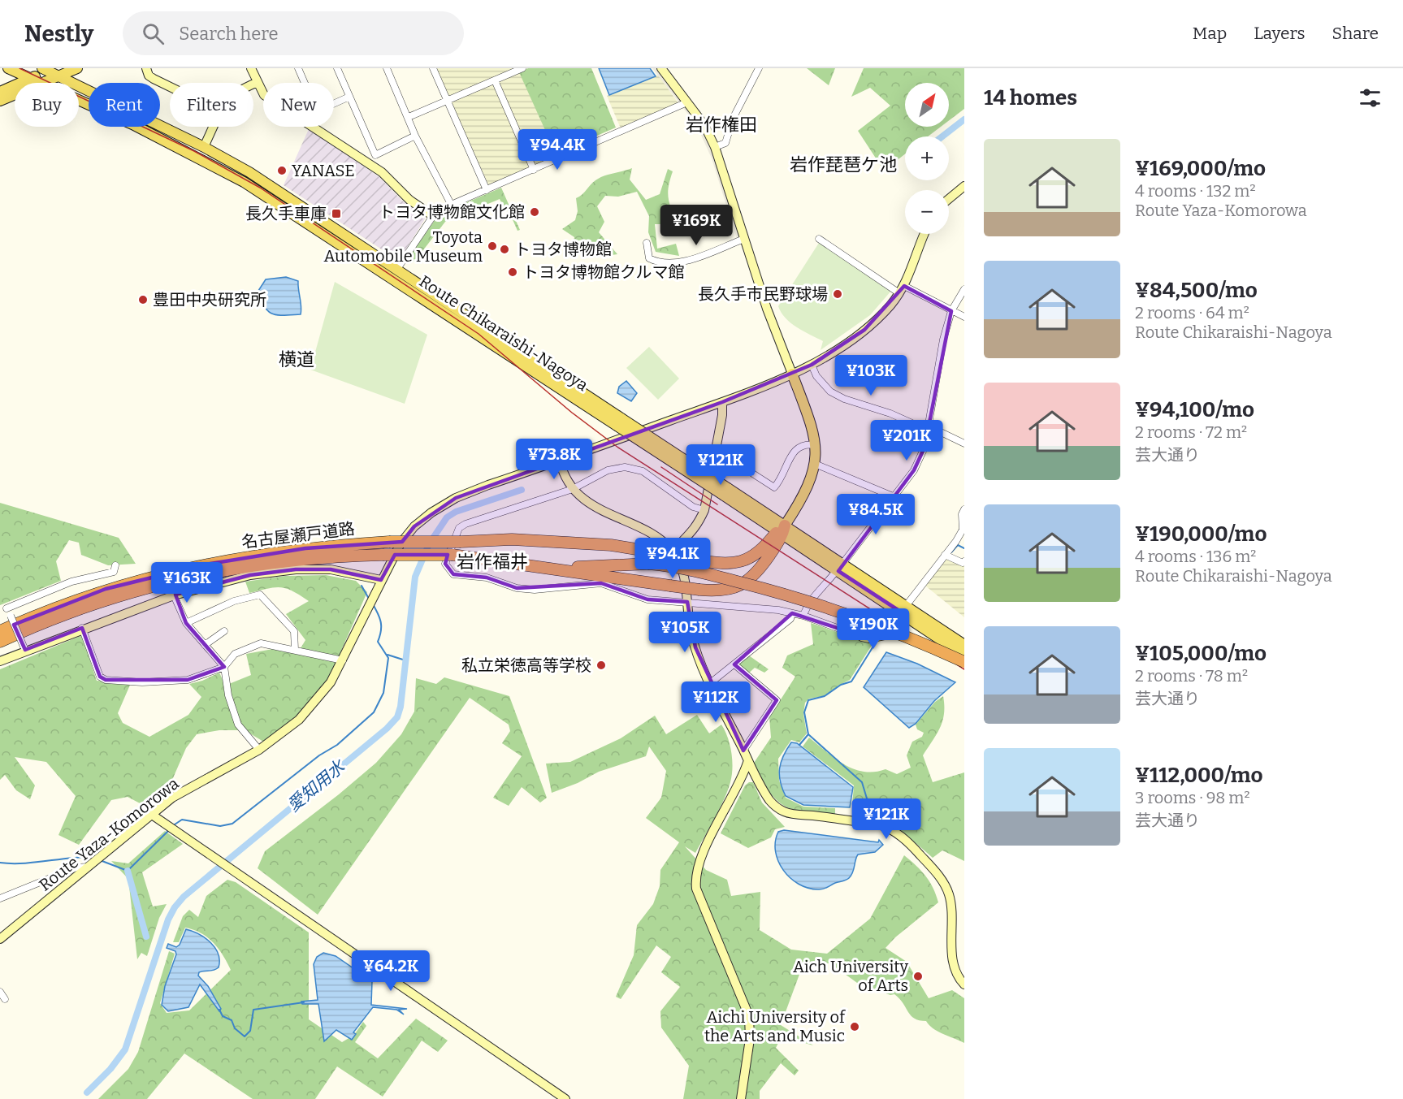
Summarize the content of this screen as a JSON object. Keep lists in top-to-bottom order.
{
  "streets": {
    "highway": ["名古屋瀬戸道路"],
    "main road": ["Route Chikaraishi-Nagoya"],
    "street": ["Route Yaza-Komorowa"]
  },
  "districts": [
    "岩作権田",
    "岩作琵琶ケ池",
    "横道",
    "岩作福井"
  ],
  "water": ["愛知用水"],
  "places": {
    "other": [
      "YANASE",
      "トヨタ博物館文化館",
      "Toyota Automobile Museum",
      "トヨタ博物館",
      "トヨタ博物館クルマ館",
      "長久手市民野球場",
      "豊田中央研究所",
      "私立栄徳高等学校",
      "Aich University of Arts",
      "Aichi University of the Arts and Music"
    ],
    "transit": ["長久手車庫"]
  },
  "north": "top right",
  "page": {
    "header": "Nestly",
    "search": "Search here",
    "nav": ["Map", "Layers", "Share"],
    "heading": "14 homes",
    "map_buttons": ["+", "−"],
    "chip": [
      "Buy",
      "Rent",
      "Filters",
      "New"
    ],
    "list": [
      {
        "name": "¥169,000/mo",
        "note": "4 rooms · 132 m² · Route Yaza-Komorowa"
      },
      {
        "name": "¥84,500/mo",
        "note": "2 rooms · 64 m² · Route Chikaraishi-Nagoya"
      },
      {
        "name": "¥94,100/mo",
        "note": "2 rooms · 72 m² · 芸大通り"
      },
      {
        "name": "¥190,000/mo",
        "note": "4 rooms · 136 m² · Route Chikaraishi-Nagoya"
      },
      {
        "name": "¥105,000/mo",
        "note": "2 rooms · 78 m² · 芸大通り"
      },
      {
        "name": "¥112,000/mo",
        "note": "3 rooms · 98 m² · 芸大通り"
      }
    ],
    "price": [
      "¥94.4K",
      "¥169K",
      "¥103K",
      "¥201K",
      "¥73.8K",
      "¥121K",
      "¥84.5K",
      "¥94.1K",
      "¥163K",
      "¥190K",
      "¥105K",
      "¥112K",
      "¥121K",
      "¥64.2K"
    ]
  }
}
